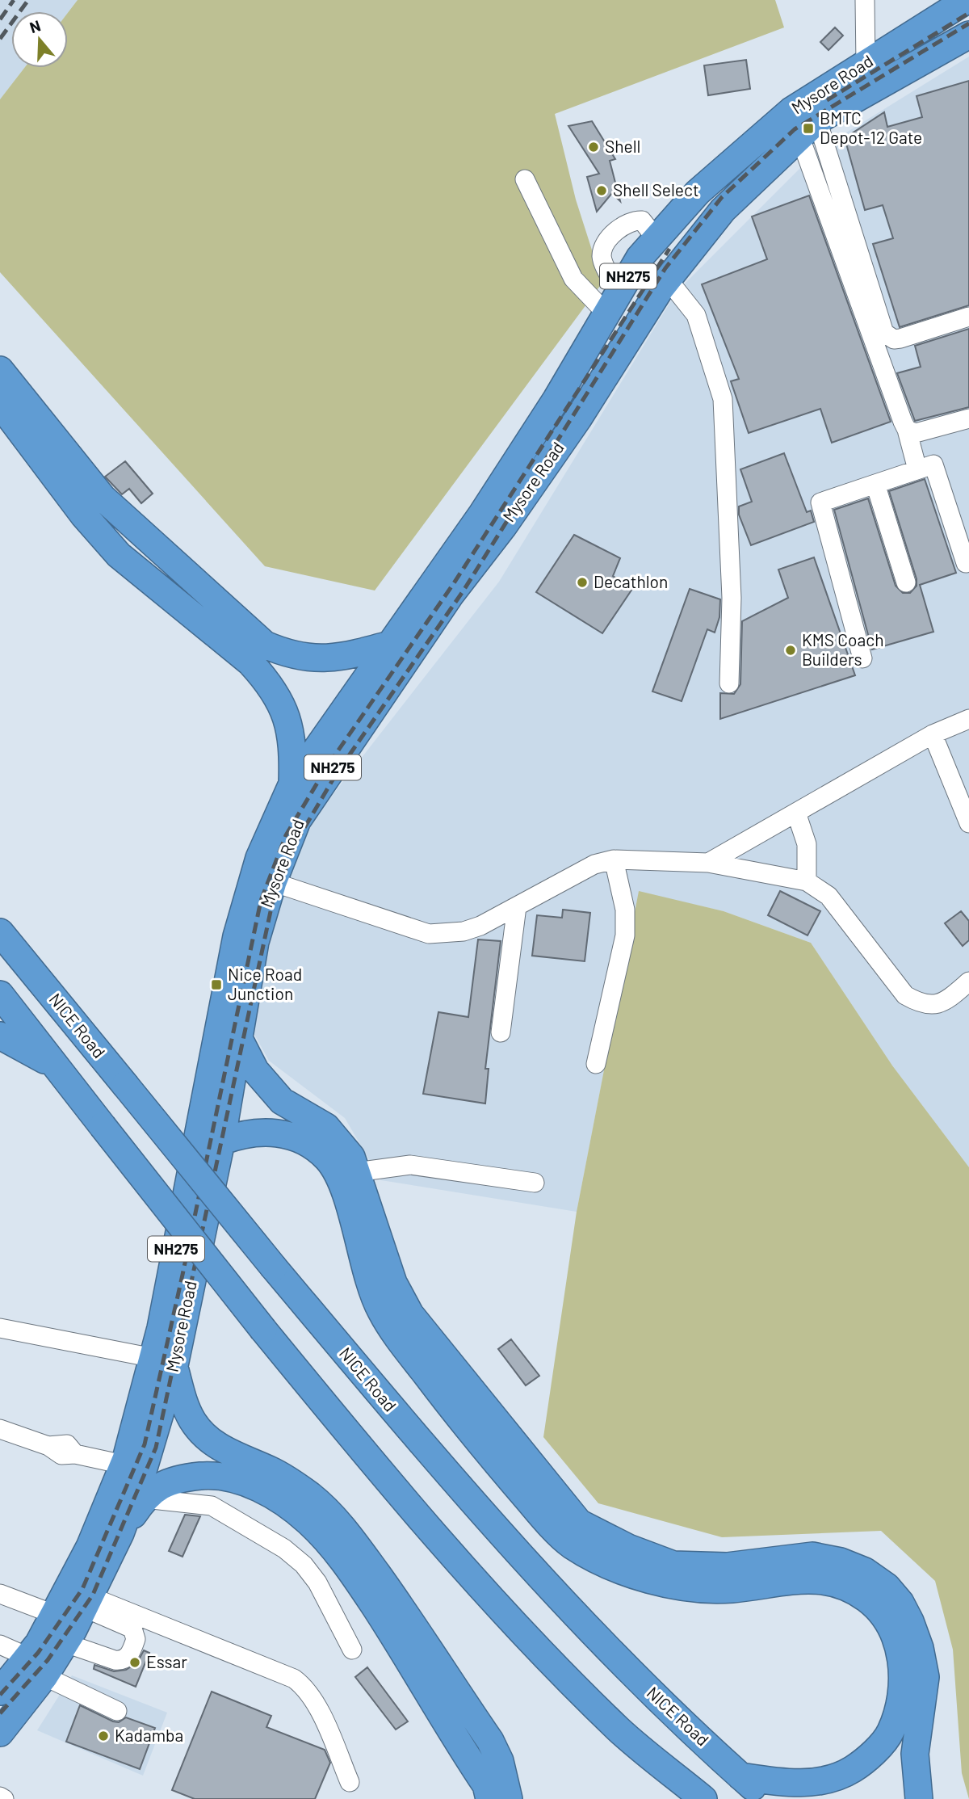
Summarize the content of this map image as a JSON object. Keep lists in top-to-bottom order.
{
  "streets": {
    "highway": ["Mysore Road", "NH275", "NICE Road"]
  },
  "places": {
    "transit": ["BMTC Depot-12 Gate", "Nice Road Junction"],
    "other": [
      "Shell",
      "Shell Select",
      "Decathlon",
      "KMS Coach Builders",
      "Essar",
      "Kadamba"
    ]
  },
  "north": "top"
}
